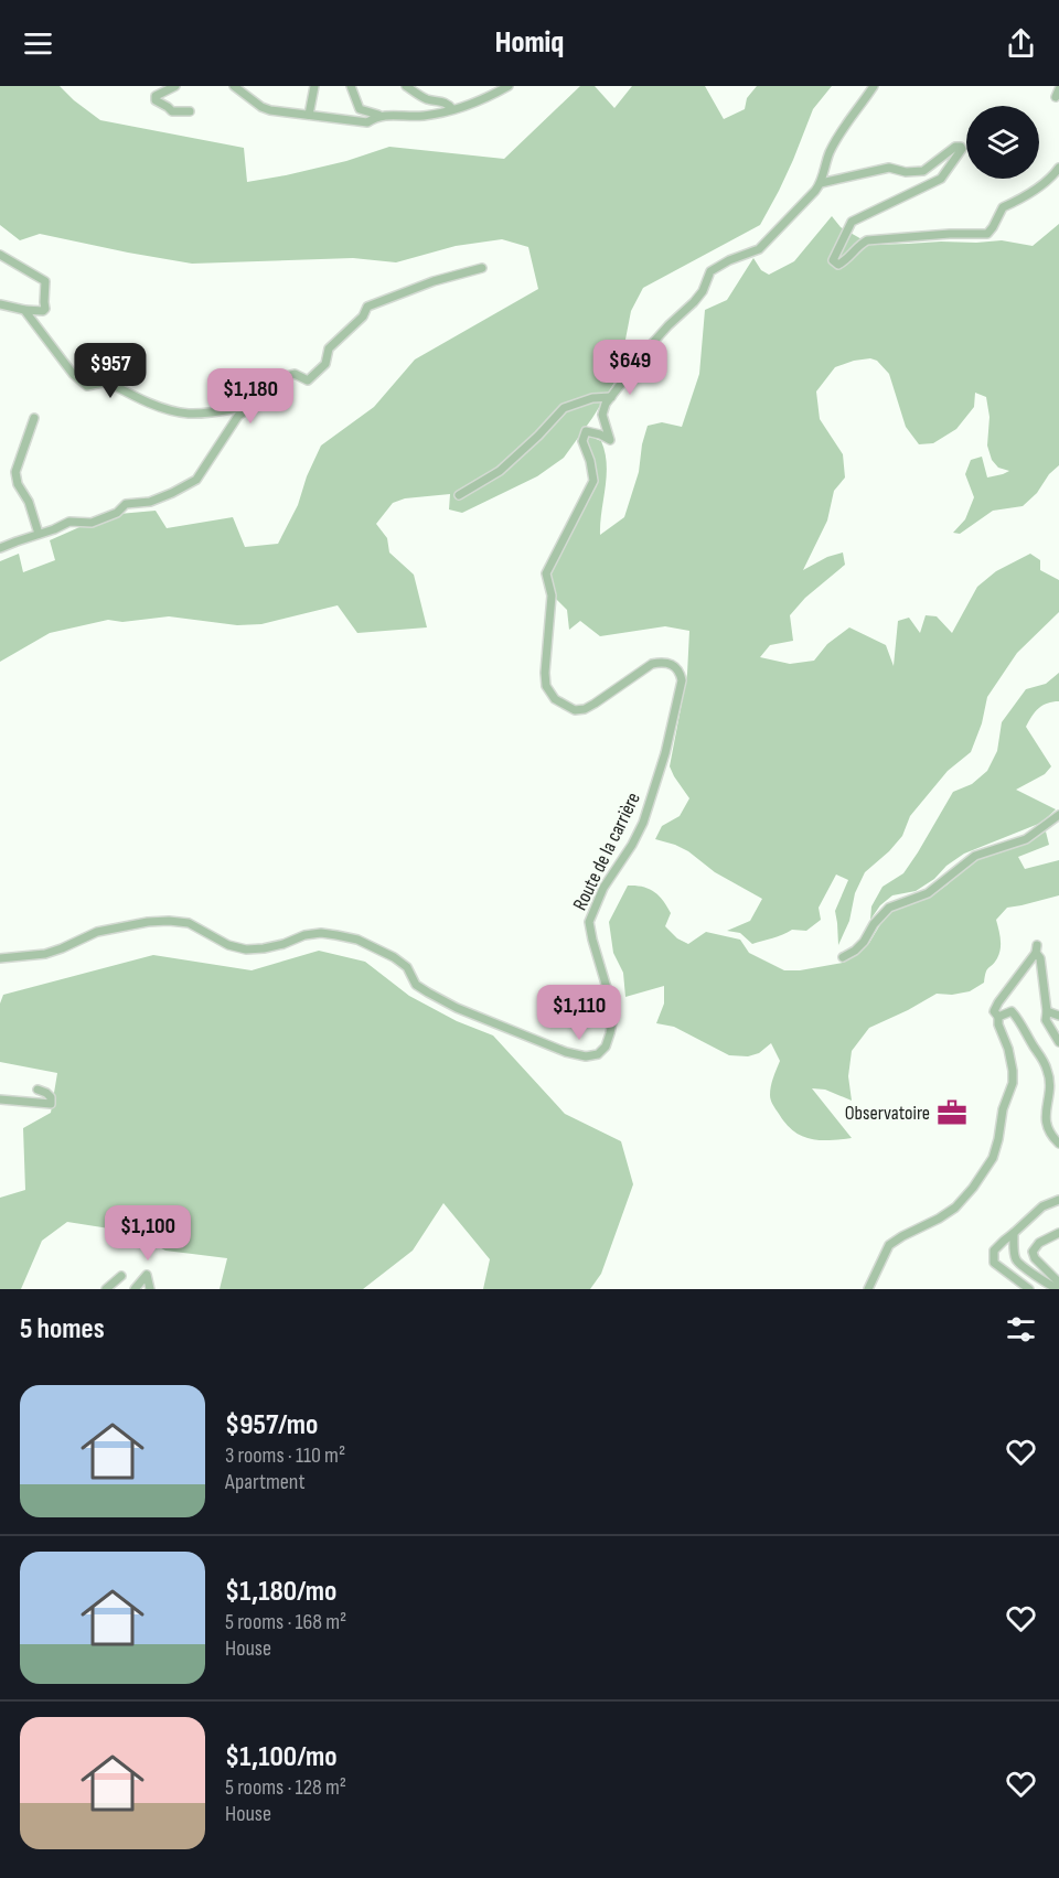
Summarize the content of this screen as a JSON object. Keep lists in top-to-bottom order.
{
  "streets": {
    "street": ["Route de la carrière"]
  },
  "places": {
    "office": ["Observatoire"]
  },
  "page": {
    "header": "Homiq",
    "price": [
      "$649",
      "$957",
      "$1,180",
      "$1,110",
      "$1,100"
    ],
    "heading": "5 homes",
    "list": [
      {
        "name": "$957/mo",
        "note": "3 rooms · 110 m² · Apartment"
      },
      {
        "name": "$1,180/mo",
        "note": "5 rooms · 168 m² · House"
      },
      {
        "name": "$1,100/mo",
        "note": "5 rooms · 128 m² · House"
      }
    ]
  }
}
